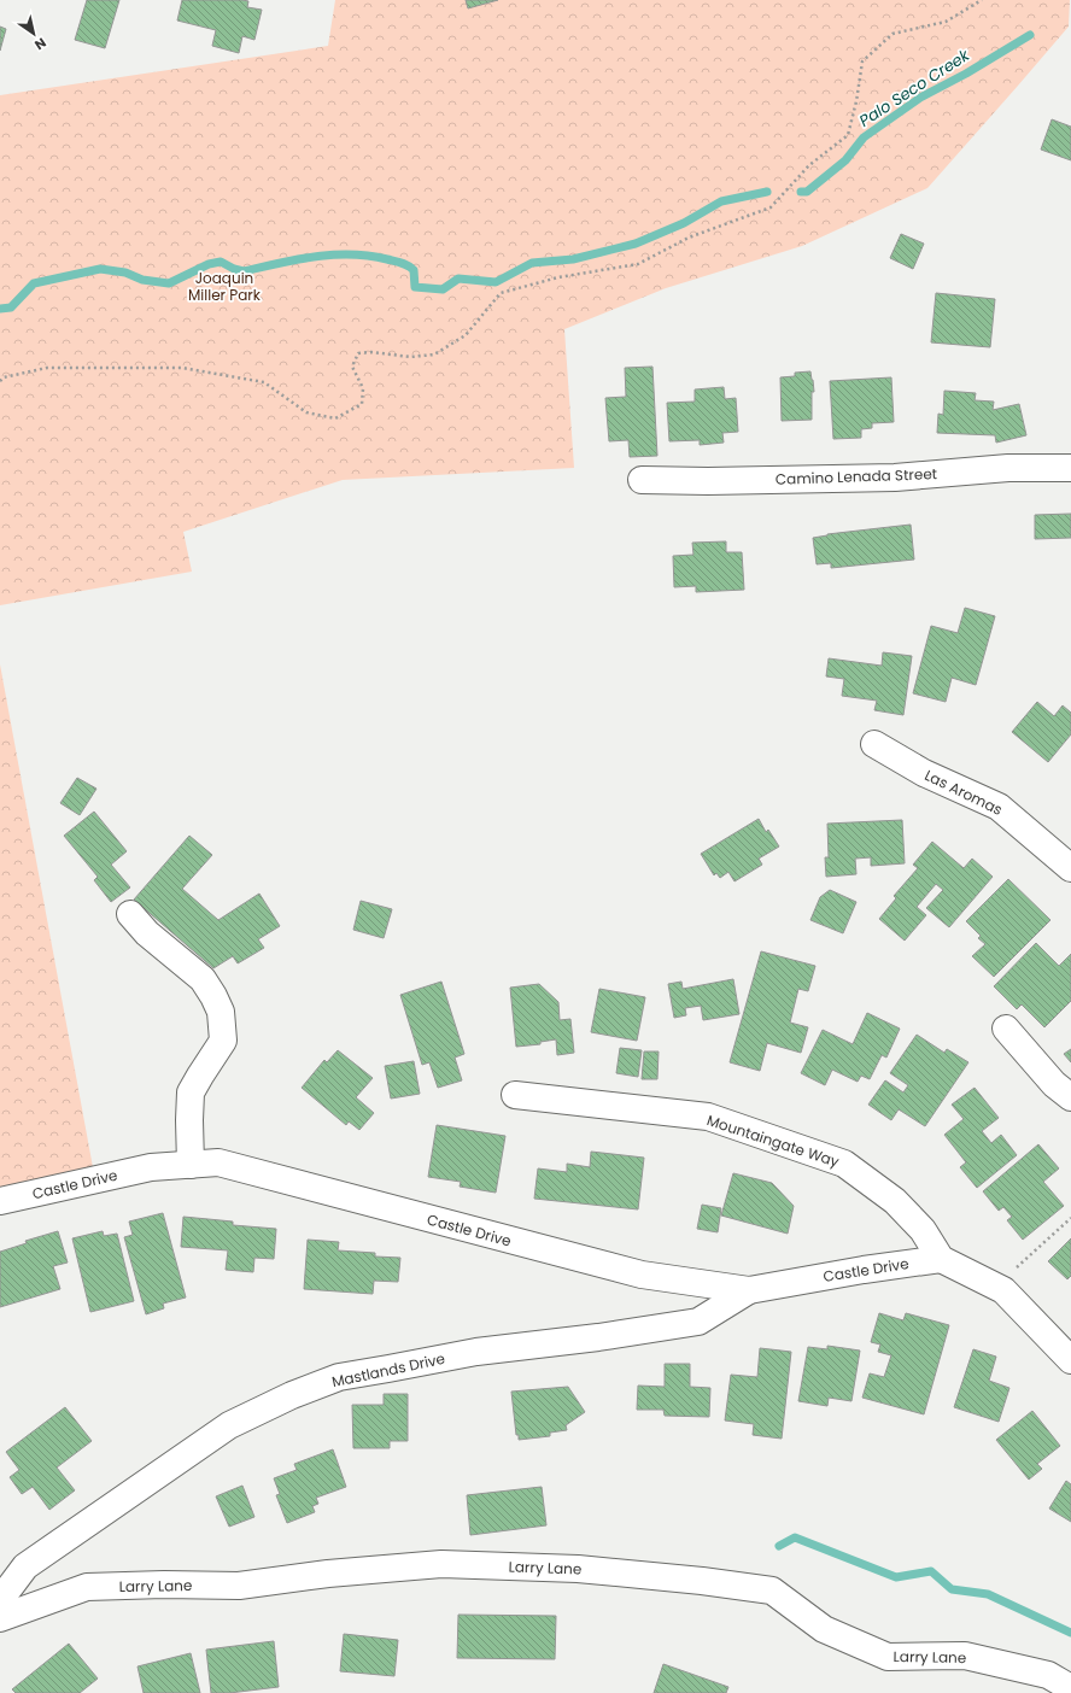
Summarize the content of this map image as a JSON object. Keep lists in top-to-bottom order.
{
  "streets": {
    "street": [
      "Camino Lenada Street",
      "Las Aromas",
      "Mountaingate Way",
      "Castle Drive",
      "Mastlands Drive",
      "Larry Lane"
    ]
  },
  "crossings": [
    ["Mountaingate Way", "Castle Drive"],
    ["Castle Drive", "Mastlands Drive"]
  ],
  "water": ["Palo Seco Creek"],
  "parks": ["Joaquin Miller Park"],
  "north": "bottom right"
}
